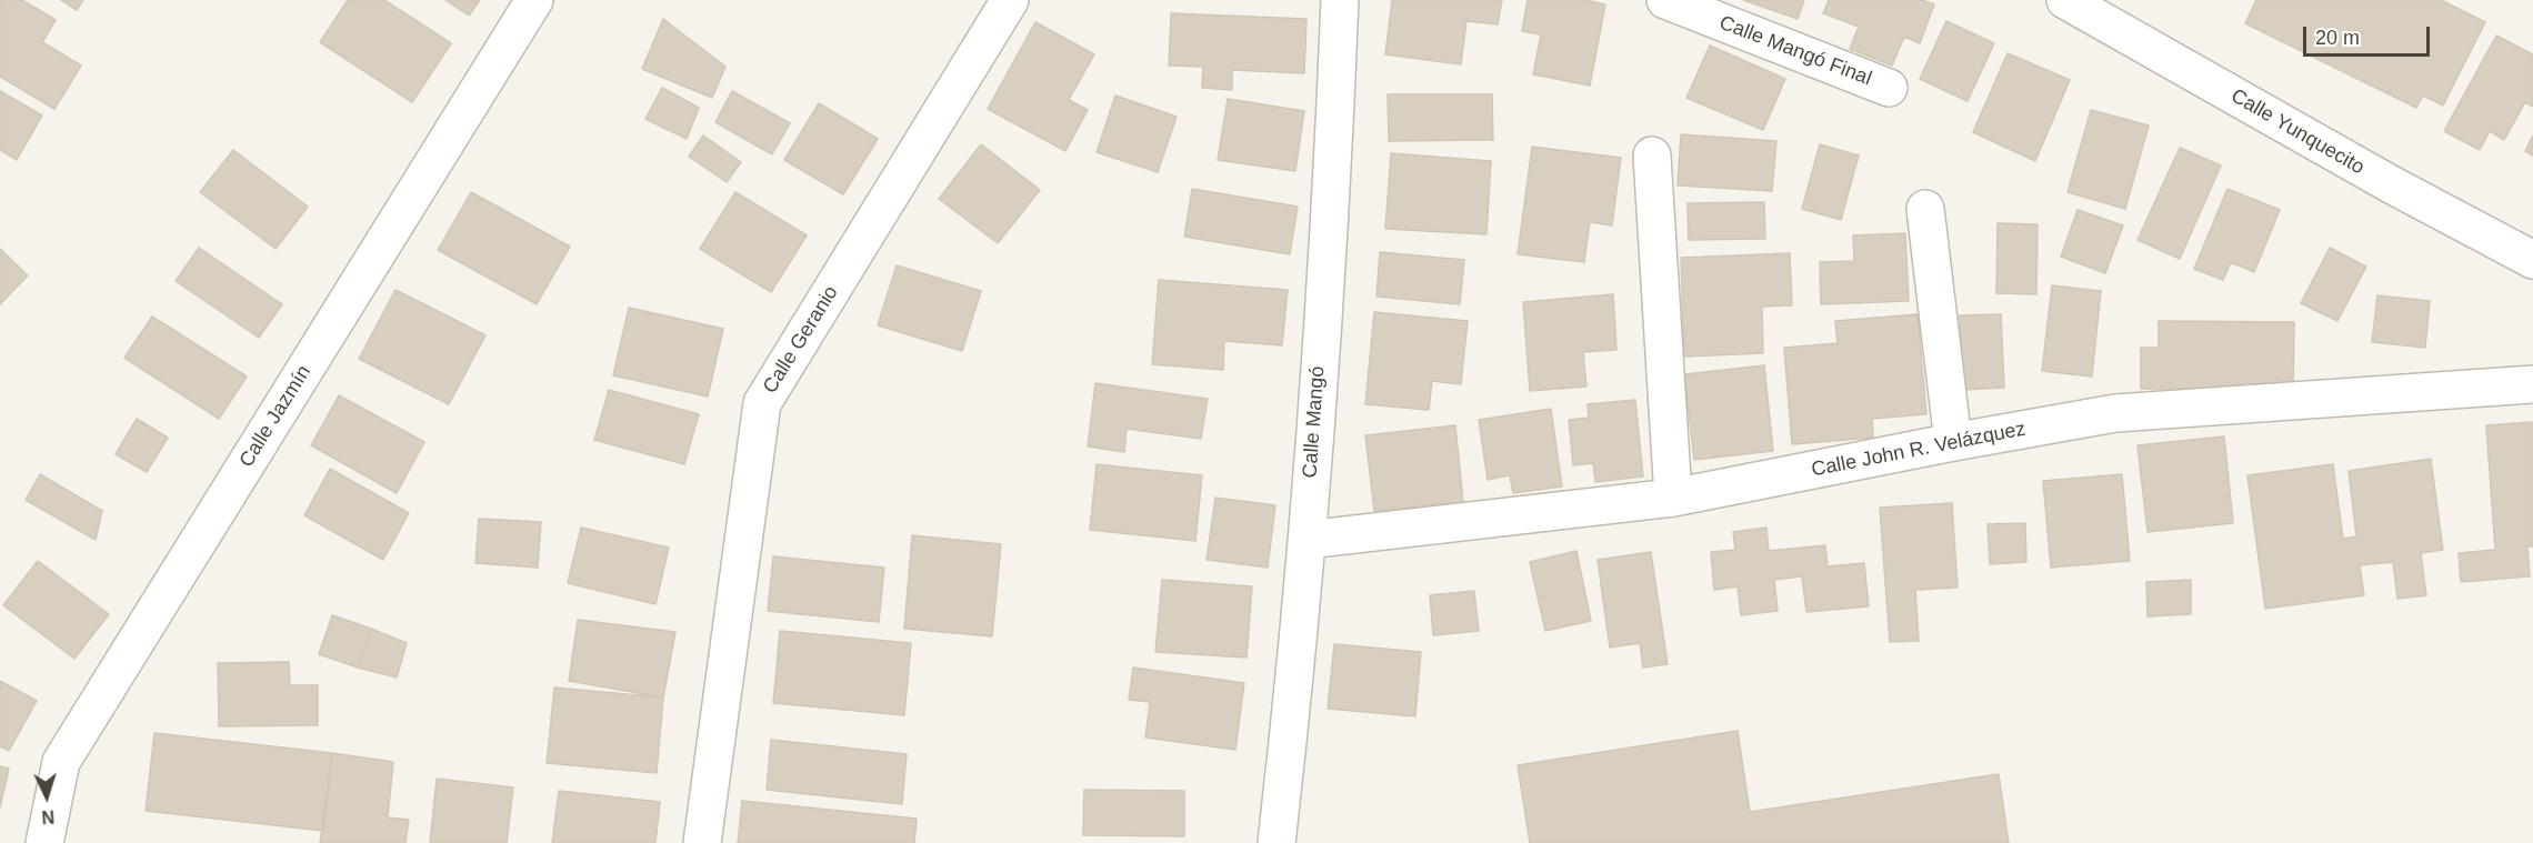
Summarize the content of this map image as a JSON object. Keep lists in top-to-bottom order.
{
  "streets": {
    "street": [
      "Calle Mangó Final",
      "Calle Yunquecito",
      "Calle Geranio",
      "Calle Jazmín",
      "Calle Mangó",
      "Calle John R. Velázquez"
    ]
  },
  "crossings": [
    ["Calle Mangó", "Calle John R. Velázquez"]
  ],
  "scale_bar": "20 m",
  "north": "bottom"
}
